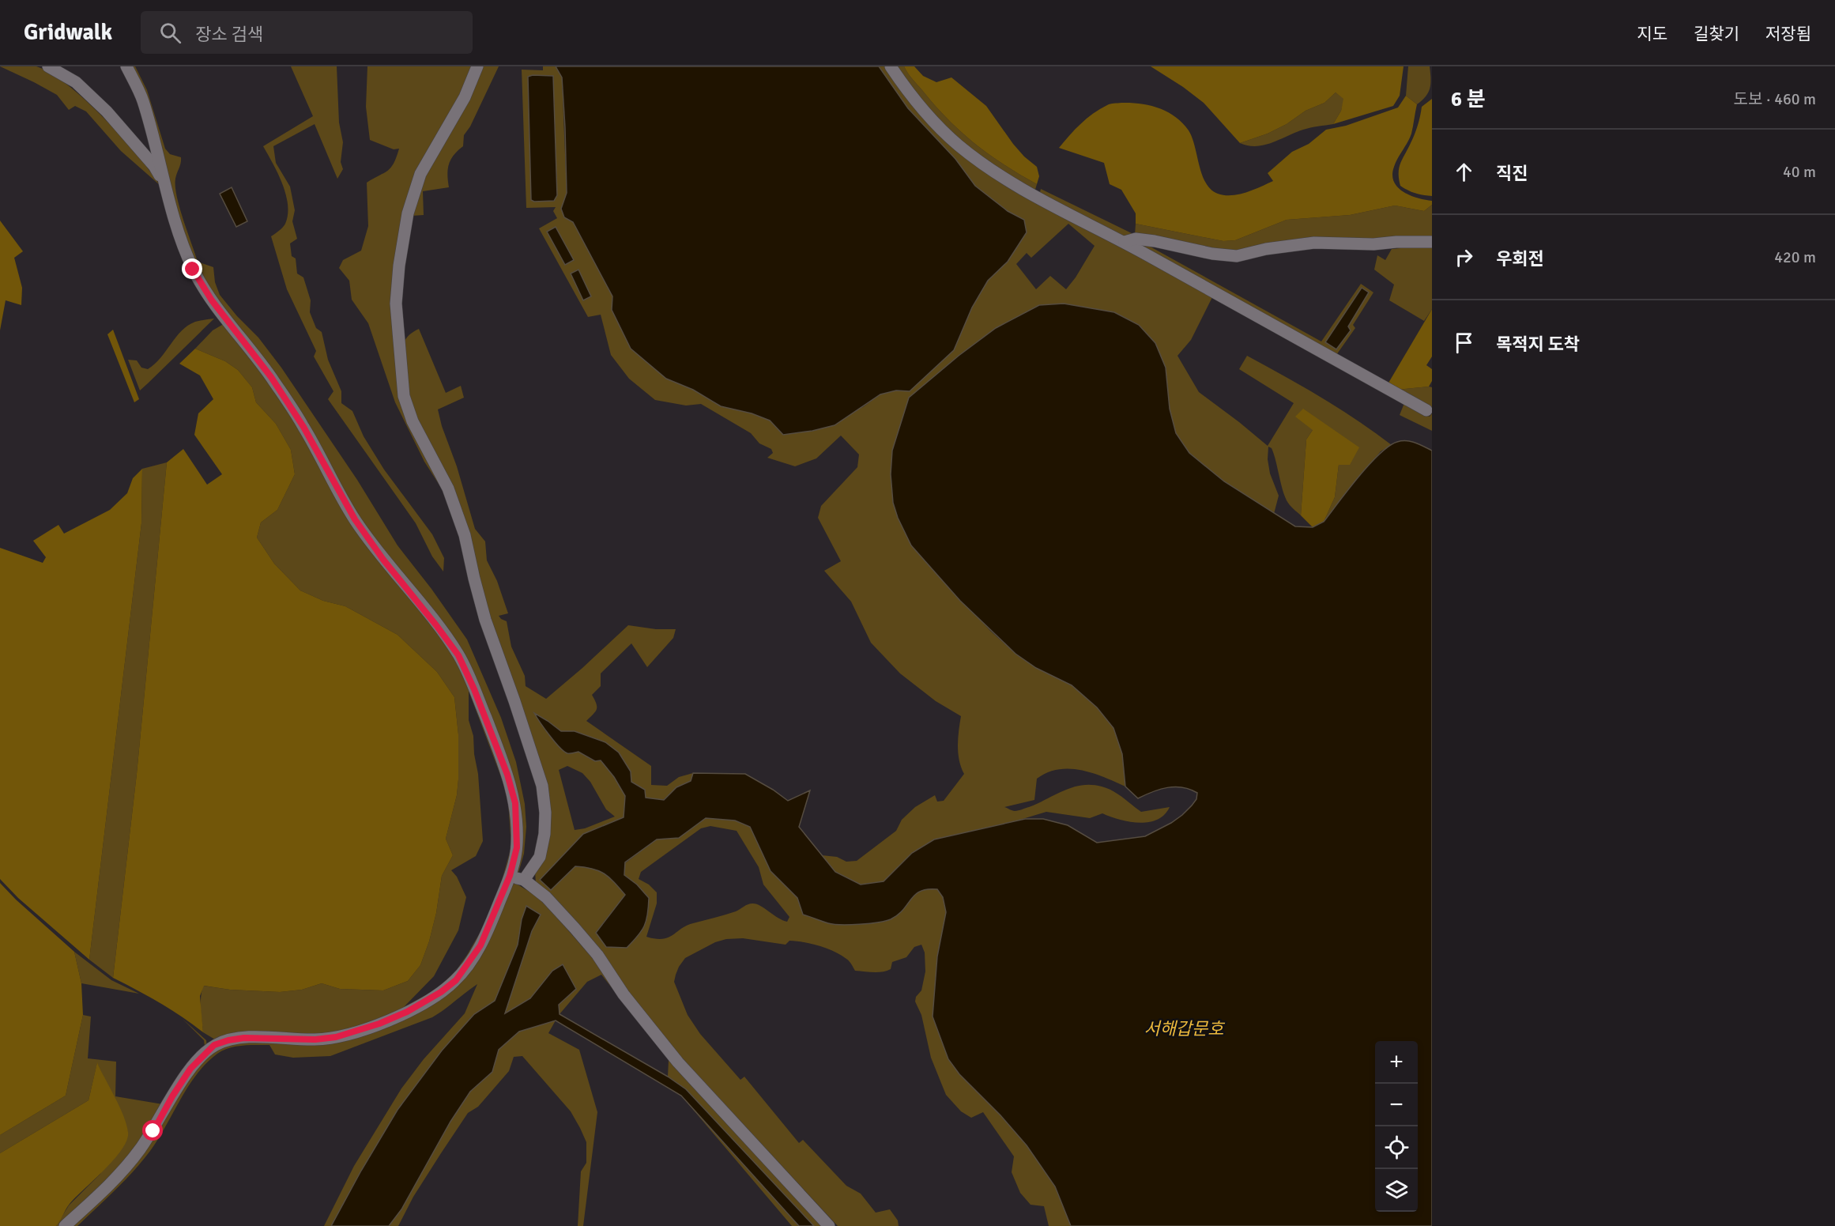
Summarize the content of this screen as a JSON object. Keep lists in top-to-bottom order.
{
  "water": ["서해갑문호"],
  "page": {
    "header": "Gridwalk",
    "search": "장소 검색",
    "nav": ["지도", "길찾기", "저장됨"],
    "heading": ["6 분", "도보 · 460 m"],
    "list": [
      ["직진", "40 m"],
      ["우회전", "420 m"],
      "목적지 도착"
    ],
    "map_buttons": ["+", "−"]
  }
}
